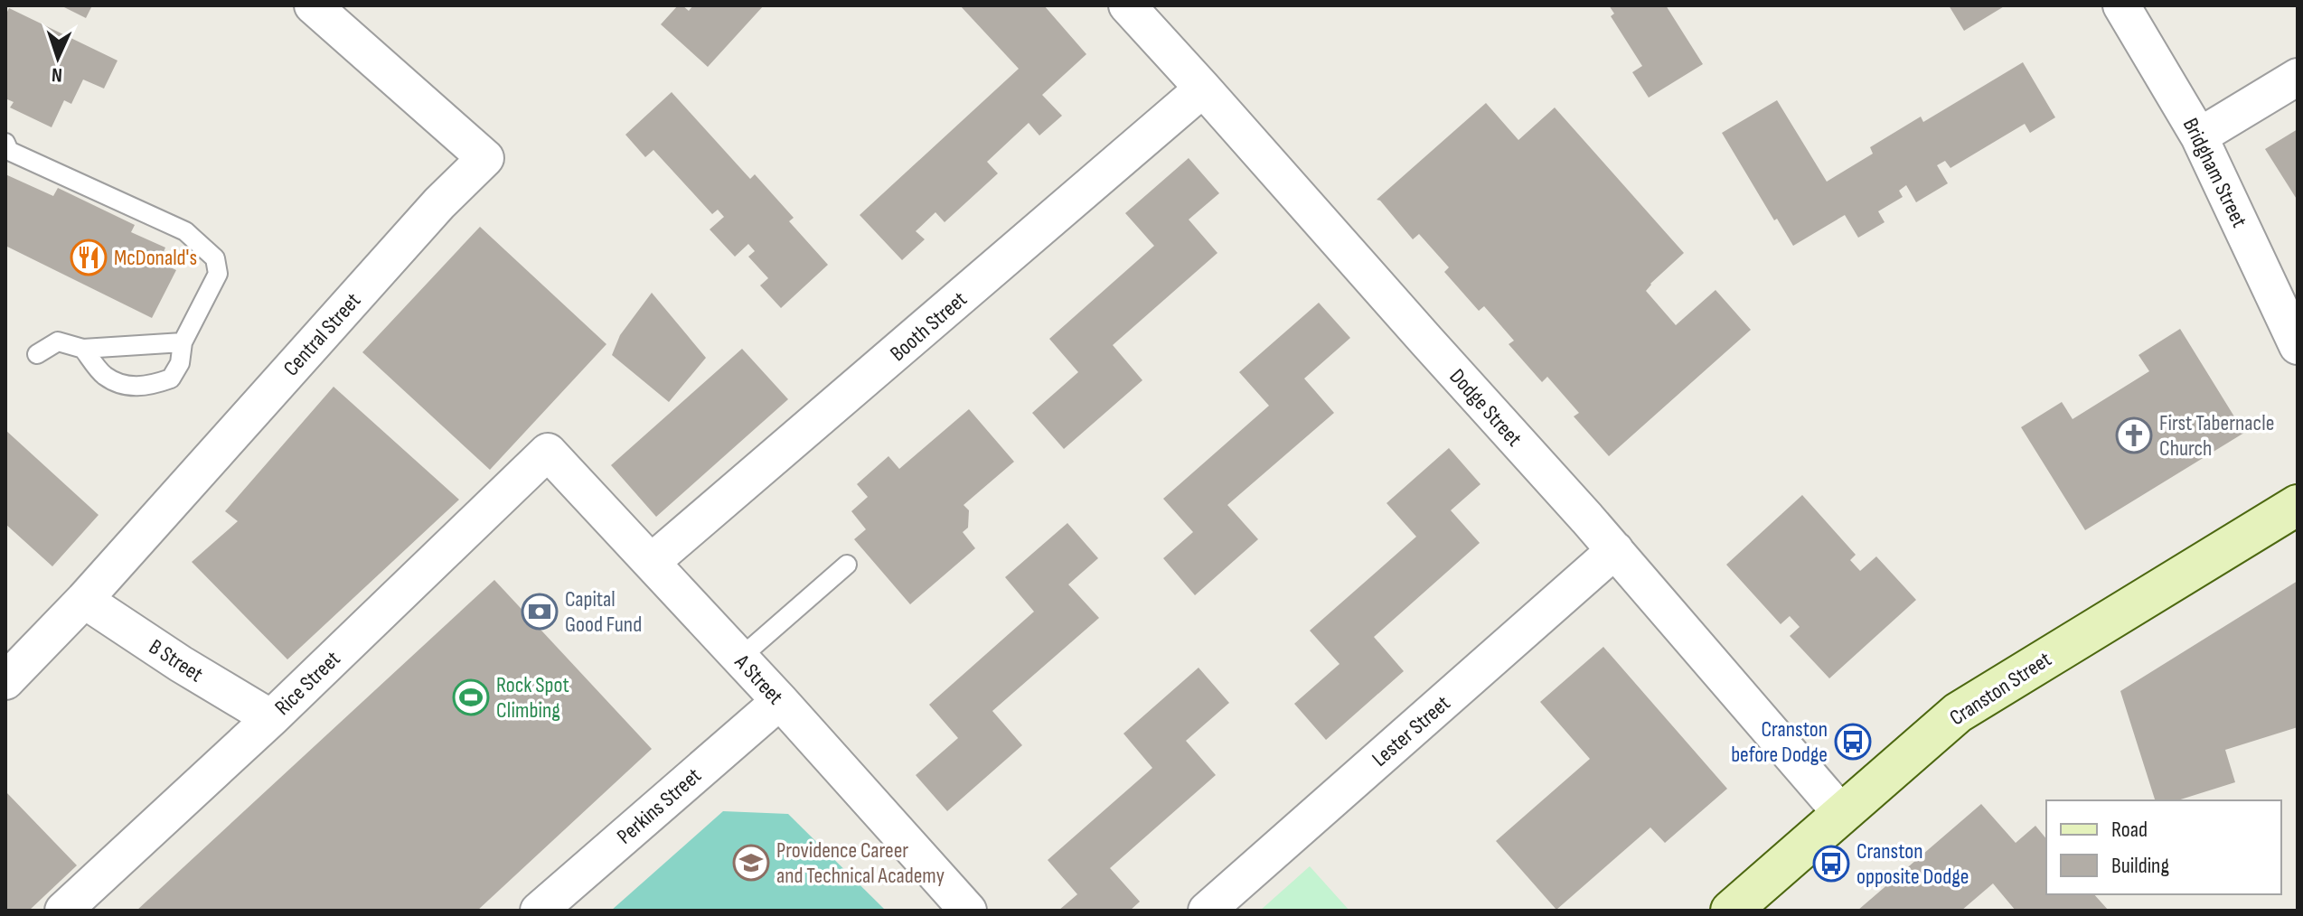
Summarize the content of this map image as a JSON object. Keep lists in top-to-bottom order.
{
  "streets": {
    "main road": ["Cranston Street"],
    "street": [
      "Bridgham Street",
      "Booth Street",
      "Central Street",
      "Dodge Street",
      "B Street",
      "A Street",
      "Rice Street",
      "Lester Street",
      "Perkins Street"
    ]
  },
  "crossings": [
    ["Booth Street", "Dodge Street"],
    ["Booth Street", "A Street"],
    ["Central Street", "B Street"],
    ["Dodge Street", "Cranston Street"],
    ["Dodge Street", "Lester Street"],
    ["B Street", "Rice Street"],
    ["A Street", "Rice Street"],
    ["A Street", "Perkins Street"]
  ],
  "places": {
    "restaurant": ["McDonald's"],
    "church": ["First Tabernacle Church"],
    "bank": ["Capital Good Fund"],
    "sports": ["Rock Spot Climbing"],
    "bus stop": ["Cranston before Dodge", "Cranston opposite Dodge"],
    "school or university": ["Providence Career and Technical Academy"]
  },
  "legend": ["Road", "Building"],
  "north": "bottom"
}
